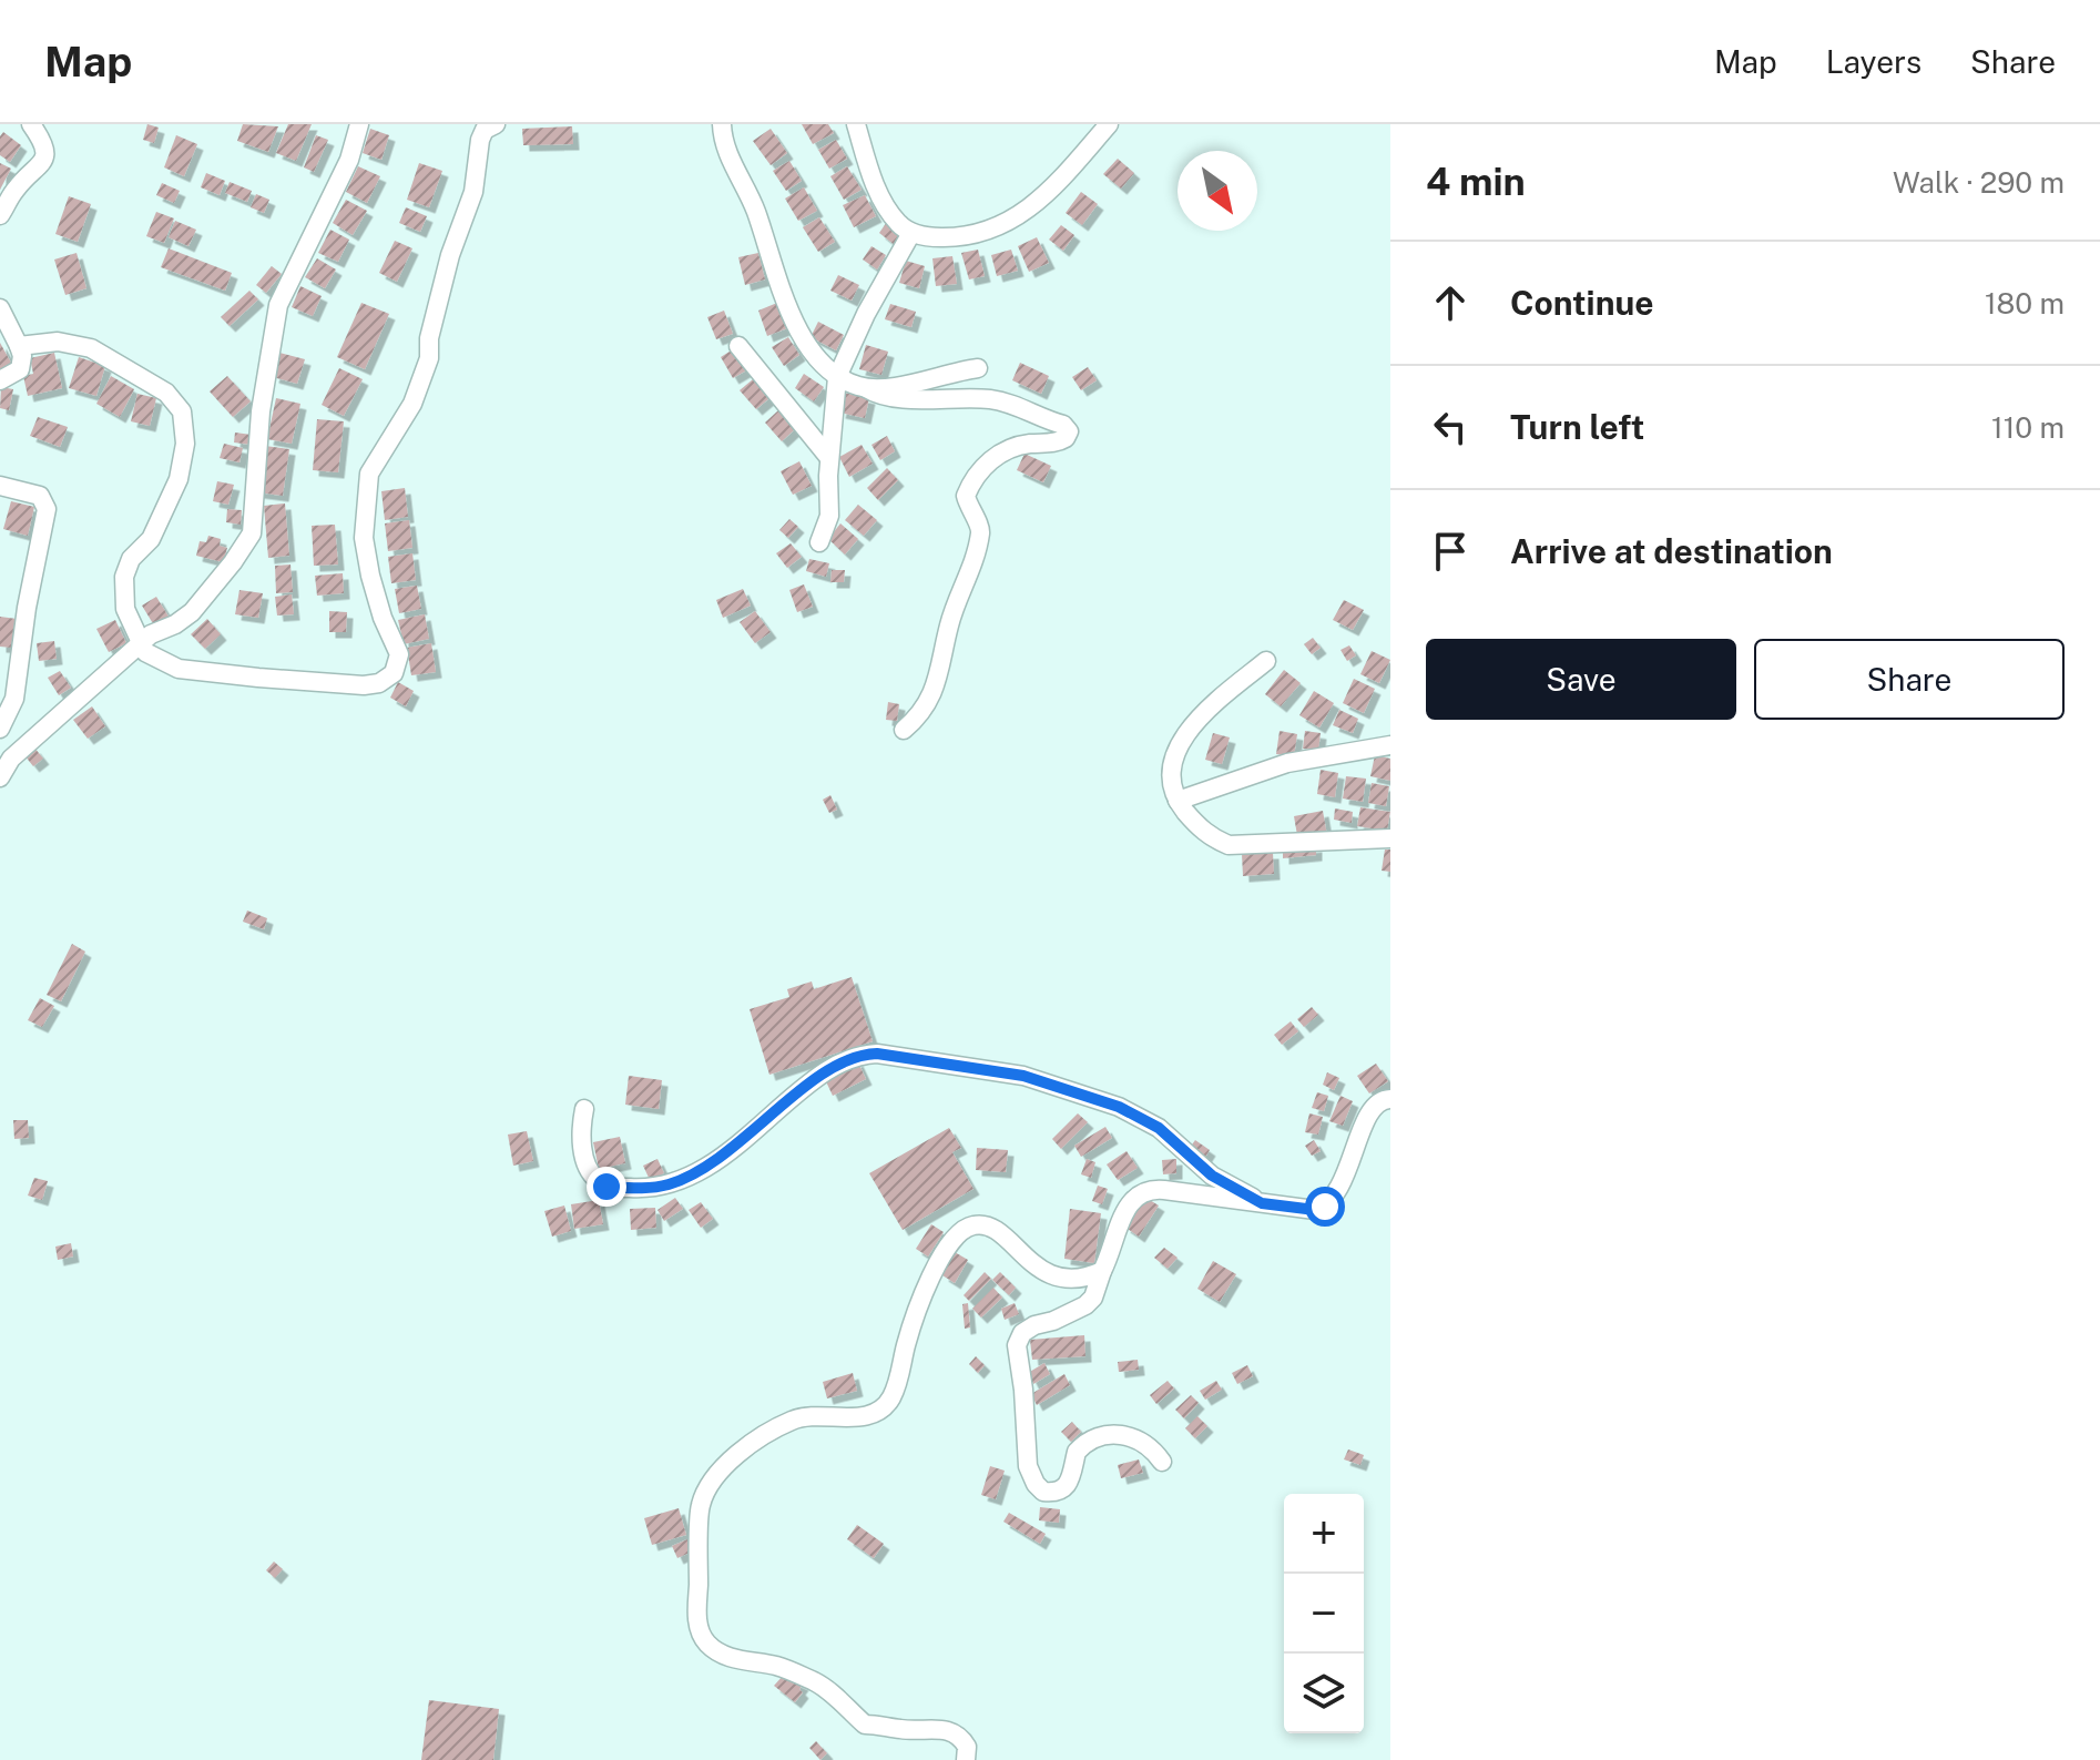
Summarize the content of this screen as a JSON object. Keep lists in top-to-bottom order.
{
  "north": "bottom right",
  "page": {
    "header": "Map",
    "nav": ["Map", "Layers", "Share"],
    "heading": ["4 min", "Walk · 290 m"],
    "list": [
      ["Continue", "180 m"],
      ["Turn left", "110 m"],
      "Arrive at destination"
    ],
    "buttons": ["Save", "Share"],
    "map_buttons": ["+", "−"]
  }
}
